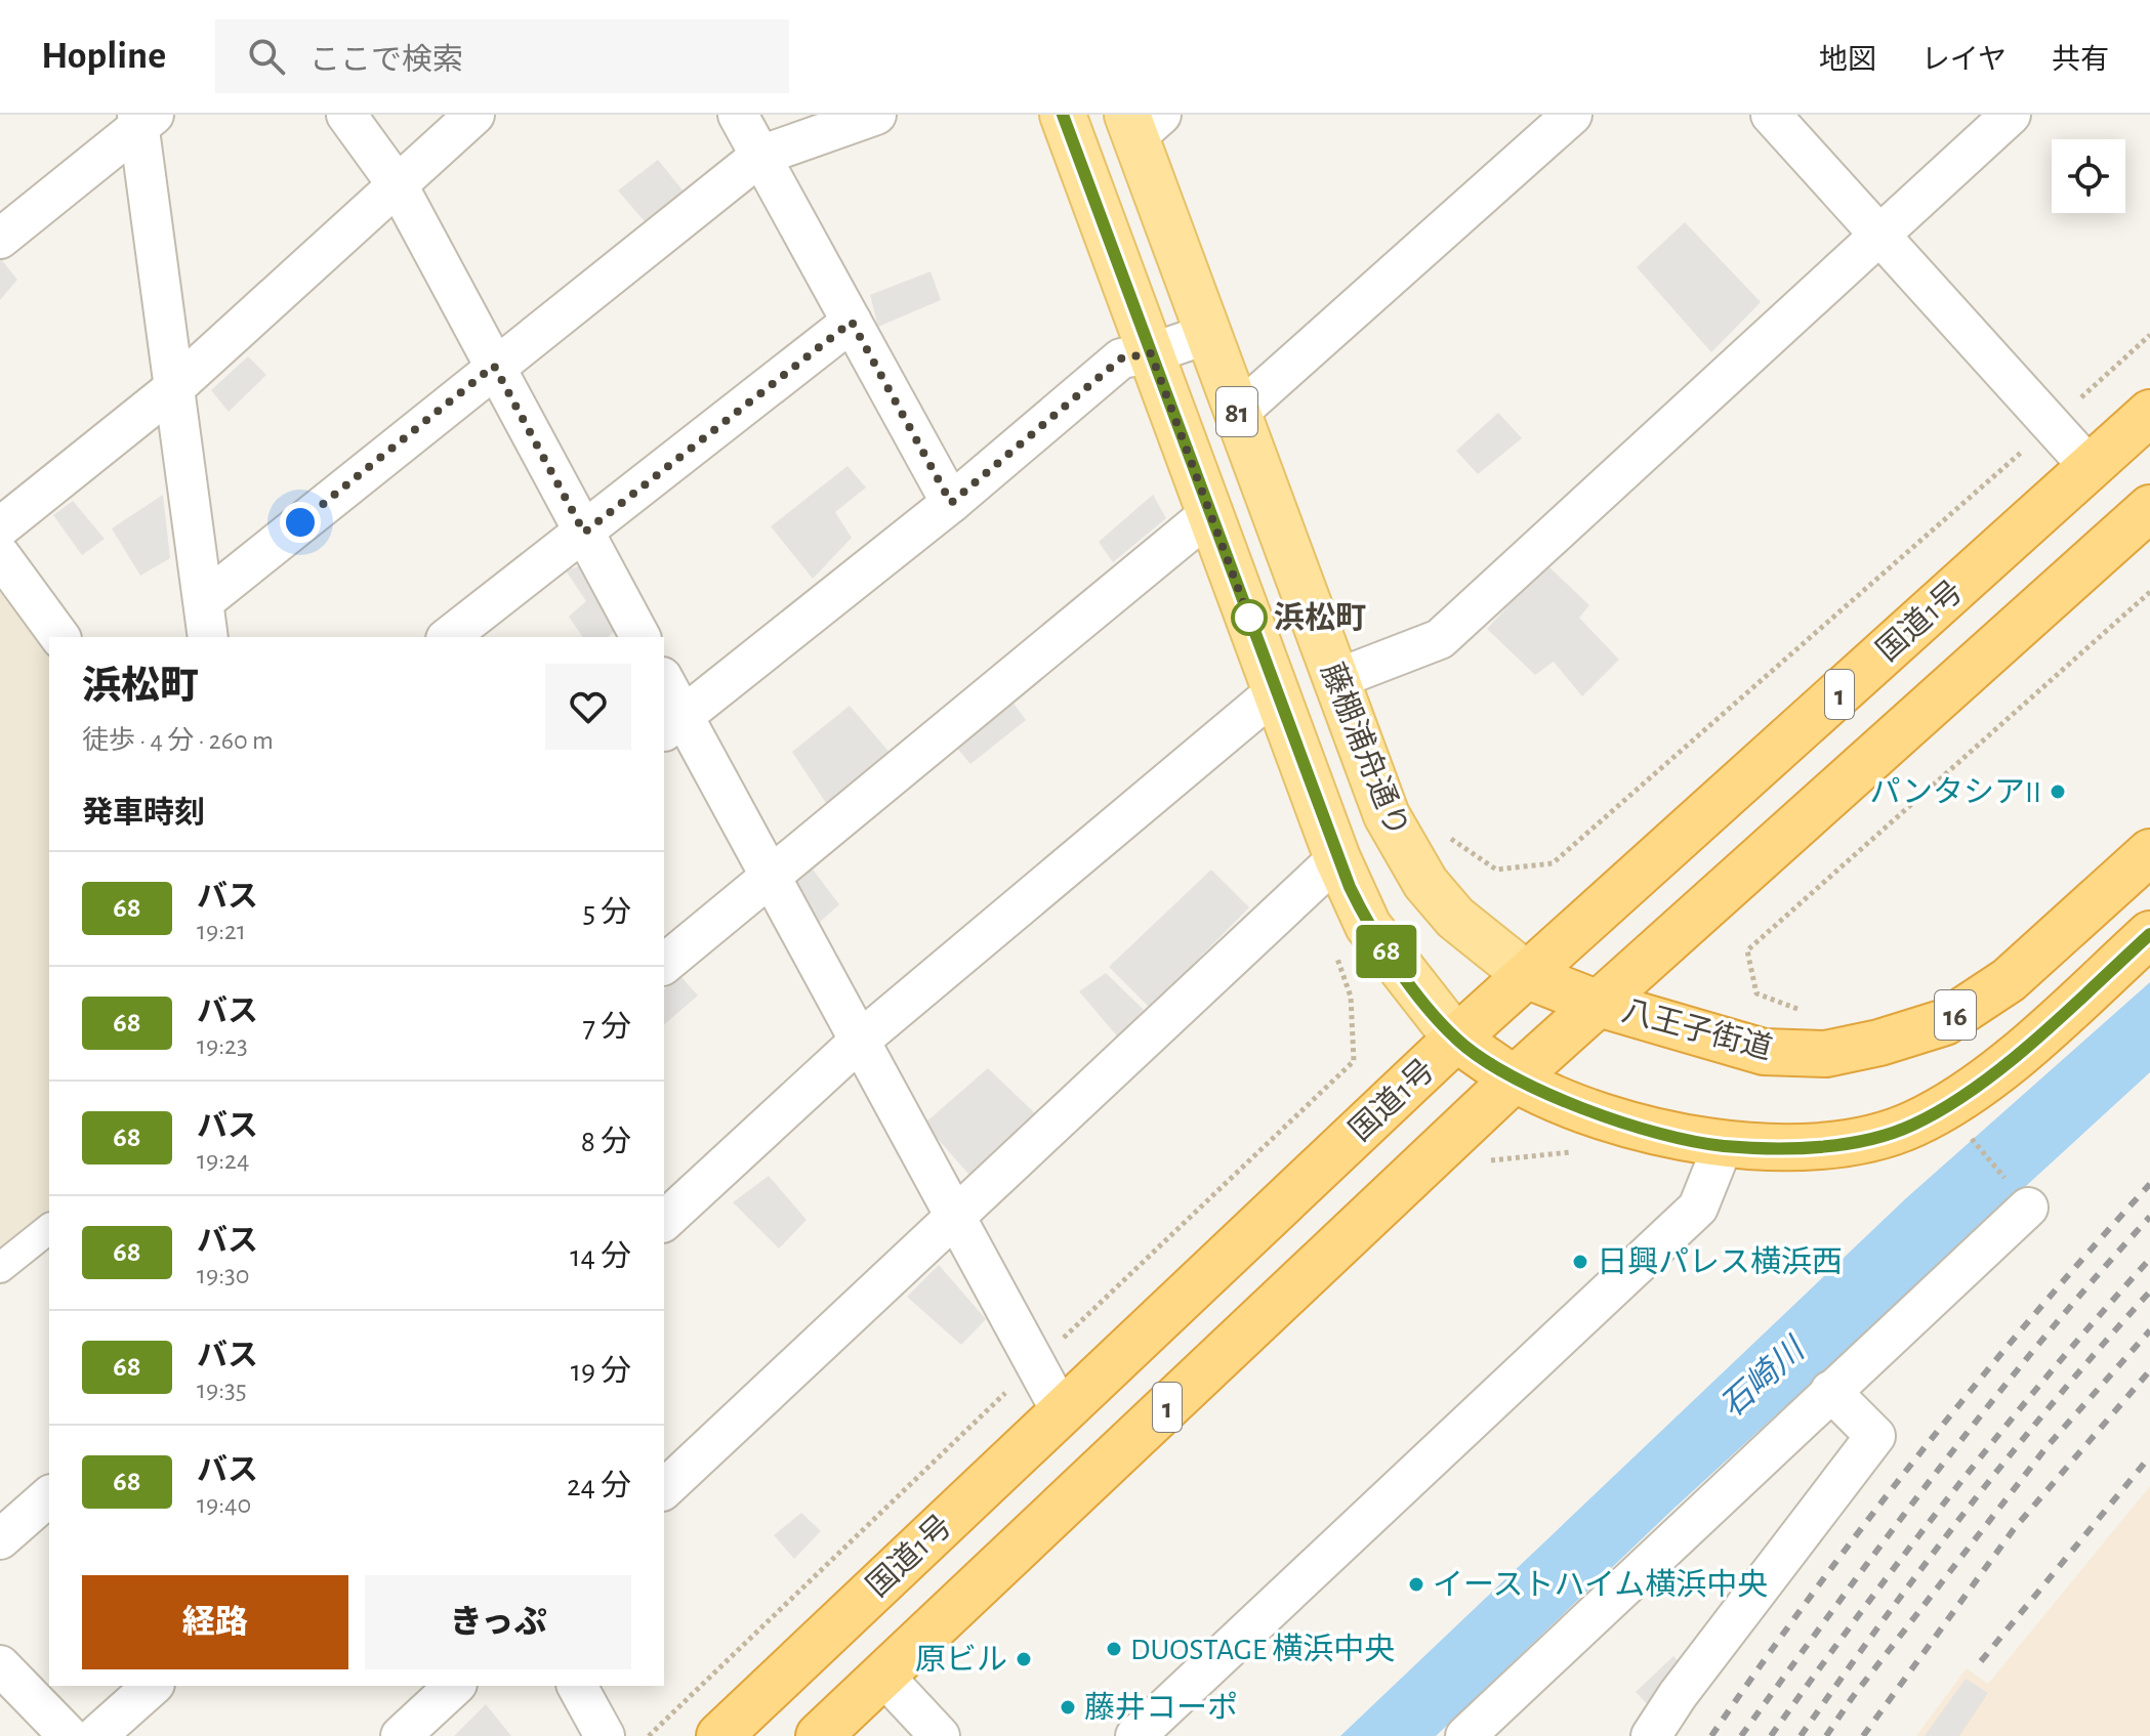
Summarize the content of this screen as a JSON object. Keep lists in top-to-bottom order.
{
  "streets": {
    "highway": [
      "国道1号",
      "1",
      "16",
      "八王子街道"
    ],
    "main road": ["81", "藤棚浦舟通り"]
  },
  "crossings": [
    ["国道1号", "藤棚浦舟通り"],
    ["国道1号", "16"],
    ["国道1号", "八王子街道"],
    ["1", "16"],
    ["1", "八王子街道"],
    ["藤棚浦舟通り", "16"],
    ["藤棚浦舟通り", "八王子街道"]
  ],
  "water": ["石崎川"],
  "places": [
    "浜松町",
    "パンタシアII",
    "日興パレス横浜西",
    "イーストハイム横浜中央",
    "DUOSTAGE 横浜中央",
    "原ビル",
    "藤井コーポ"
  ],
  "lines": ["bus line 68"],
  "page": {
    "header": "Hopline",
    "search": "ここで検索",
    "nav": ["地図", "レイヤ", "共有"],
    "on_map": "68",
    "heading": [
      ["浜松町", "徒歩 · 4 分 · 260 m"],
      "発車時刻"
    ],
    "list": [
      {
        "mark": "68",
        "name": "バス",
        "note": "19:21",
        "value": "5 分"
      },
      {
        "mark": "68",
        "name": "バス",
        "note": "19:23",
        "value": "7 分"
      },
      {
        "mark": "68",
        "name": "バス",
        "note": "19:24",
        "value": "8 分"
      },
      {
        "mark": "68",
        "name": "バス",
        "note": "19:30",
        "value": "14 分"
      },
      {
        "mark": "68",
        "name": "バス",
        "note": "19:35",
        "value": "19 分"
      },
      {
        "mark": "68",
        "name": "バス",
        "note": "19:40",
        "value": "24 分"
      }
    ],
    "buttons": ["経路", "きっぷ"]
  }
}
